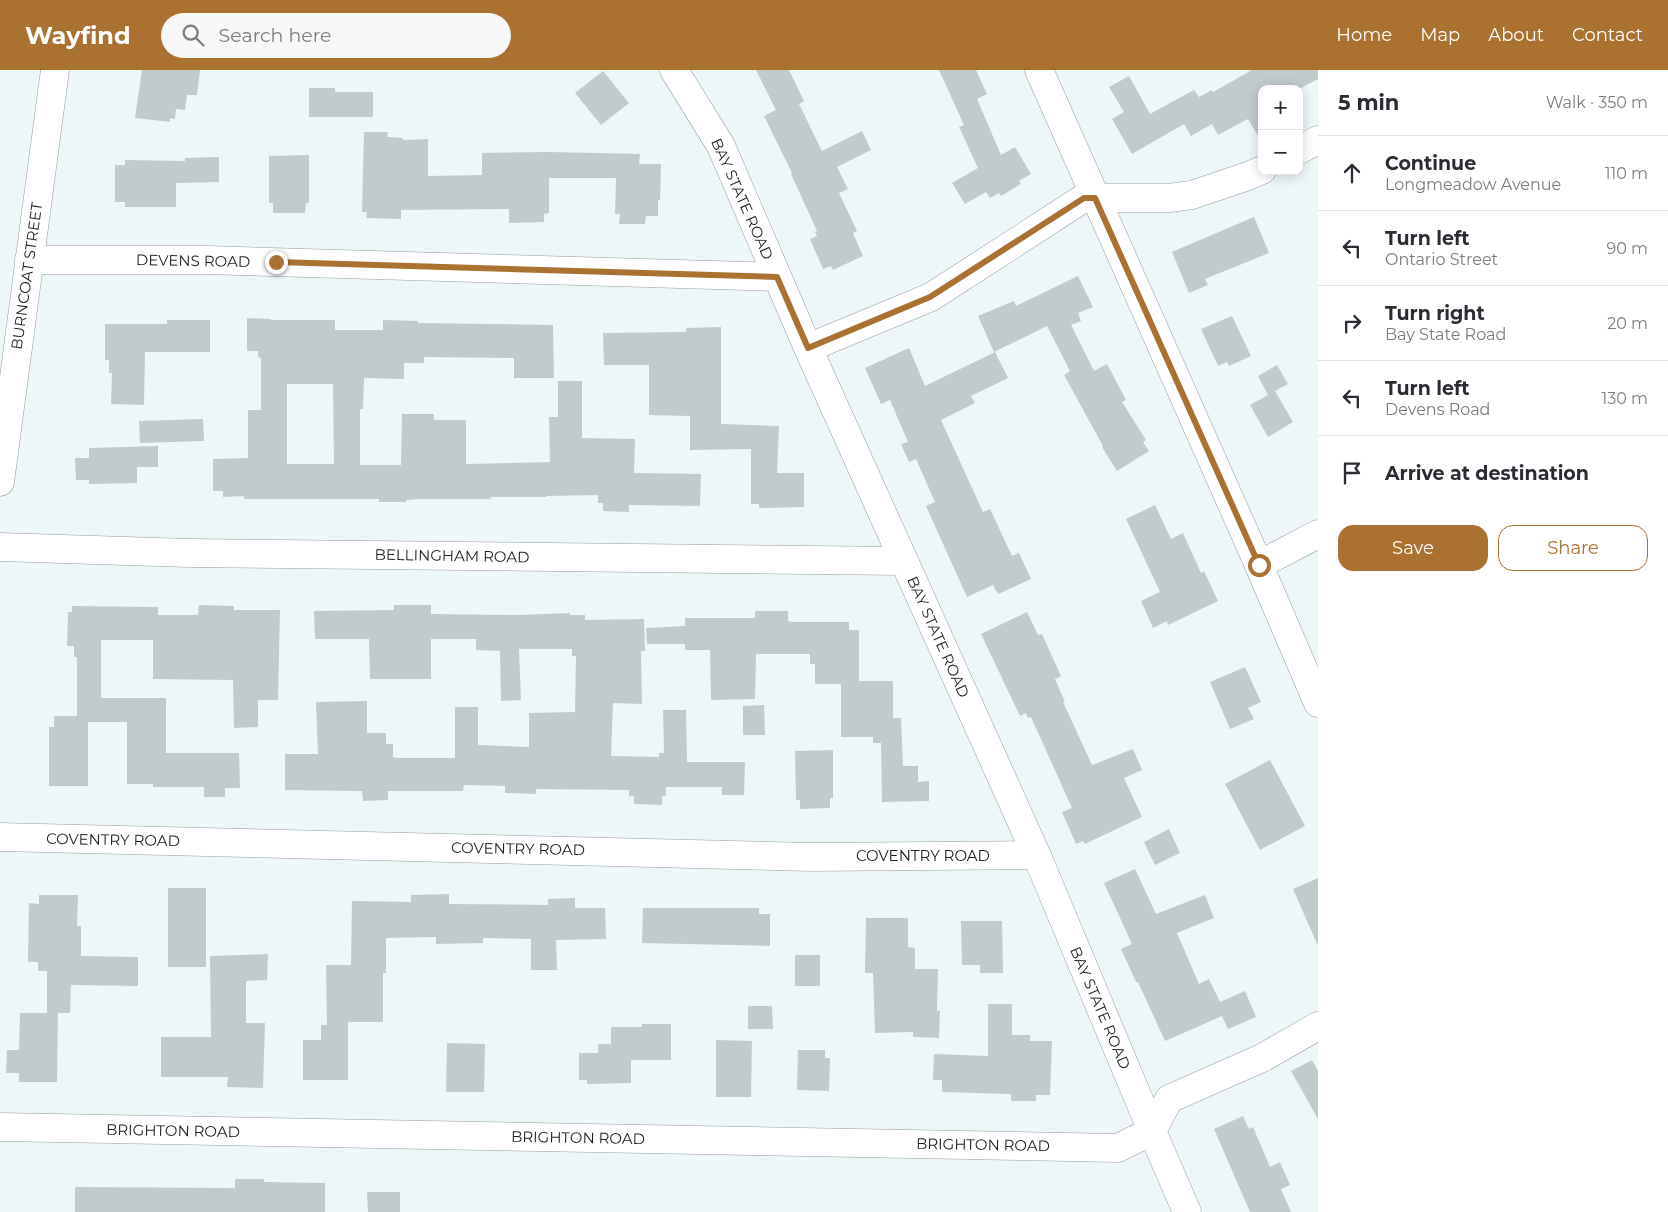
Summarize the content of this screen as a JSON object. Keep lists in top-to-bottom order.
{
  "streets": {
    "street": [
      "BAY STATE ROAD",
      "DEVENS ROAD",
      "BURNCOAT STREET",
      "BELLINGHAM ROAD",
      "COVENTRY ROAD",
      "BRIGHTON ROAD"
    ]
  },
  "crossings": [
    ["BAY STATE ROAD", "DEVENS ROAD"],
    ["BAY STATE ROAD", "BELLINGHAM ROAD"],
    ["BAY STATE ROAD", "COVENTRY ROAD"],
    ["BAY STATE ROAD", "BRIGHTON ROAD"],
    ["DEVENS ROAD", "BURNCOAT STREET"]
  ],
  "page": {
    "header": "Wayfind",
    "search": "Search here",
    "nav": [
      "Home",
      "Map",
      "About",
      "Contact"
    ],
    "heading": ["5 min", "Walk · 350 m"],
    "map_buttons": ["+", "−"],
    "list": [
      ["Continue", "Longmeadow Avenue", "110 m"],
      ["Turn left", "Ontario Street", "90 m"],
      ["Turn right", "Bay State Road", "20 m"],
      ["Turn left", "Devens Road", "130 m"],
      "Arrive at destination"
    ],
    "buttons": ["Save", "Share"]
  }
}
